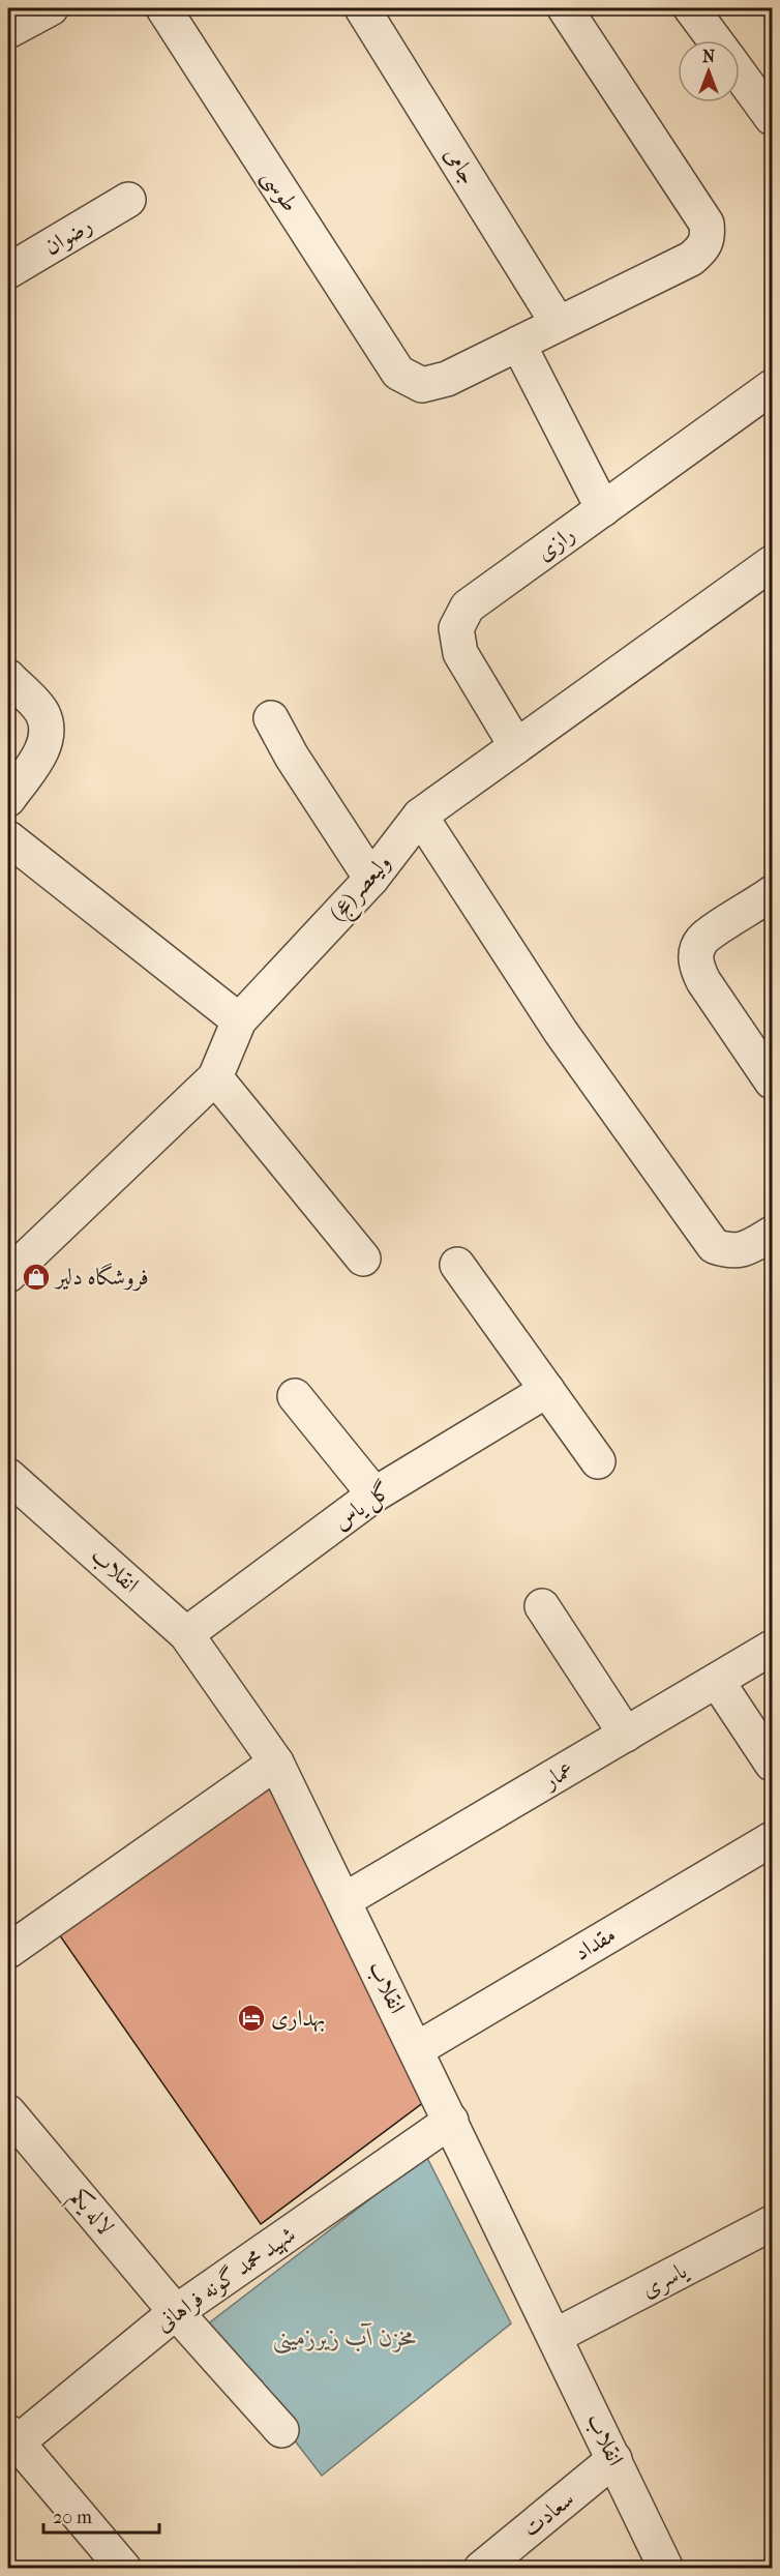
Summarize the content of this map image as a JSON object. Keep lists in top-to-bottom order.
{
  "streets": {
    "street": [
      "جامی",
      "طوسی",
      "رضوان",
      "رازی",
      "ولیعصر(عج)",
      "گل یاس",
      "انقلاب",
      "عمار",
      "مقداد",
      "لاله یکم",
      "شهید محمد گونه فراهانی",
      "یاسری",
      "سعادت"
    ]
  },
  "crossings": [
    ["رازی", "ولیعصر(عج)"],
    ["گل یاس", "انقلاب"],
    ["انقلاب", "عمار"],
    ["انقلاب", "مقداد"],
    ["انقلاب", "شهید محمد گونه فراهانی"],
    ["انقلاب", "یاسری"],
    ["انقلاب", "سعادت"],
    ["لاله یکم", "شهید محمد گونه فراهانی"]
  ],
  "water": ["مخزن آب زیرزمینی"],
  "places": {
    "shop": ["فروشگاه دلیر"],
    "hotel": ["بهداری"]
  },
  "scale_bar": "20 m",
  "north": "top"
}
